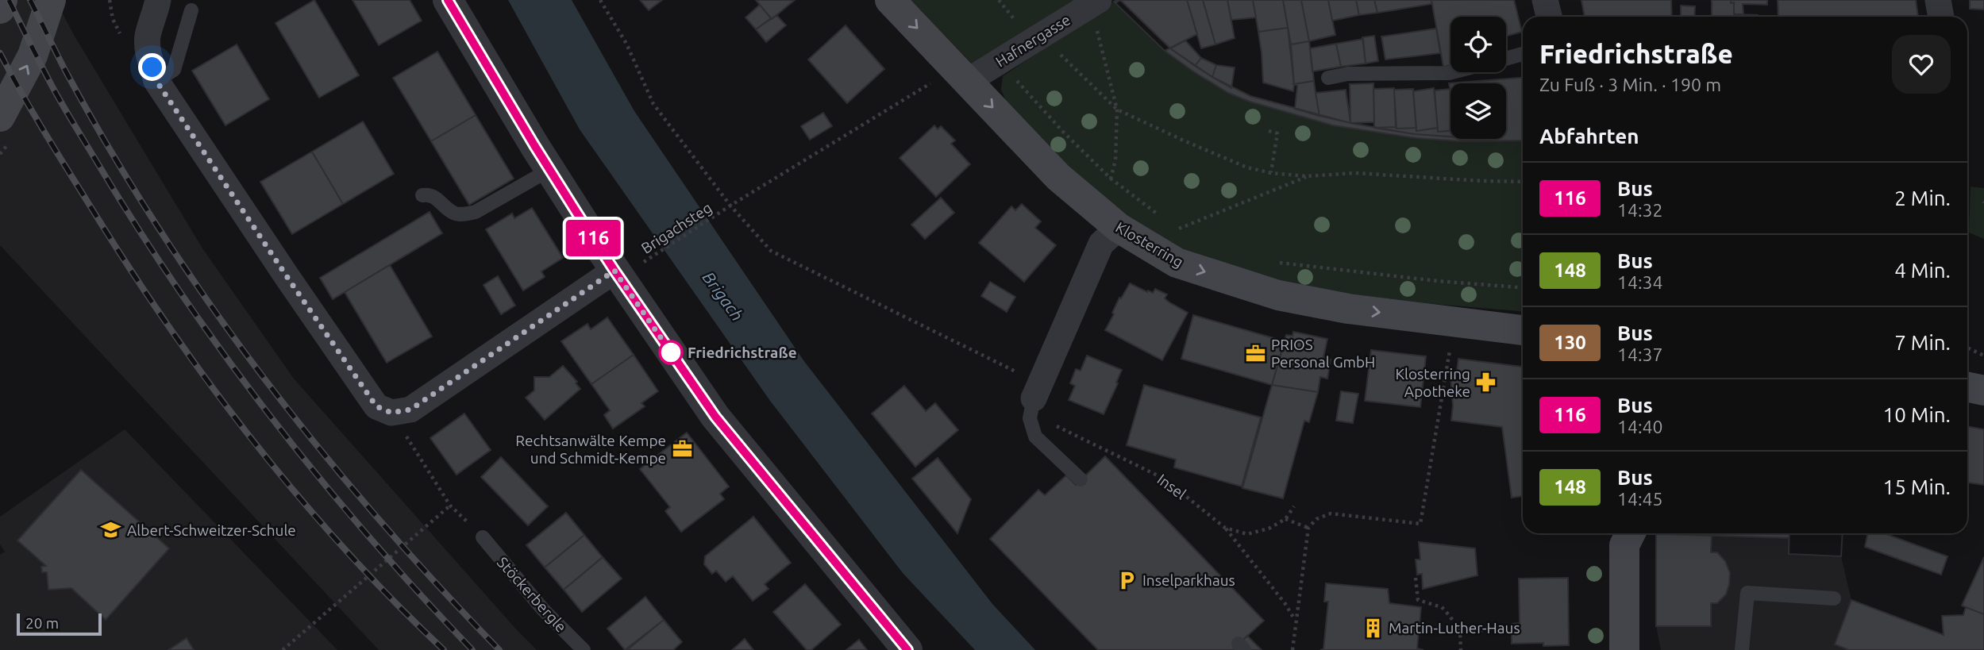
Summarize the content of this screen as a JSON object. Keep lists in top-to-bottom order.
{
  "streets": {
    "main road": ["Klosterring"],
    "street": ["Hafnergasse"],
    "lane": ["Stöckerbergle"],
    "path": ["Brigachsteg", "Insel"]
  },
  "crossings": [
    ["Hafnergasse", "Klosterring"]
  ],
  "one_way": ["Klosterring"],
  "water": ["Brigach"],
  "places": {
    "other": ["Friedrichstraße"],
    "office": ["PRIOS Personal GmbH", "Rechtsanwälte Kempe und Schmidt-Kempe"],
    "pharmacy": ["Klosterring Apotheke"],
    "school or university": ["Albert-Schweitzer-Schule"],
    "parking": ["Inselparkhaus"],
    "building": ["Martin-Luther-Haus"]
  },
  "lines": ["bus line 116"],
  "scale_bar": "20 m",
  "page": {
    "on_map": "116",
    "heading": [
      ["Friedrichstraße", "Zu Fuß · 3 Min. · 190 m"],
      "Abfahrten"
    ],
    "list": [
      {
        "mark": "116",
        "name": "Bus",
        "note": "14:32",
        "value": "2 Min."
      },
      {
        "mark": "148",
        "name": "Bus",
        "note": "14:34",
        "value": "4 Min."
      },
      {
        "mark": "130",
        "name": "Bus",
        "note": "14:37",
        "value": "7 Min."
      },
      {
        "mark": "116",
        "name": "Bus",
        "note": "14:40",
        "value": "10 Min."
      },
      {
        "mark": "148",
        "name": "Bus",
        "note": "14:45",
        "value": "15 Min."
      }
    ],
    "scale": "20 m"
  }
}
